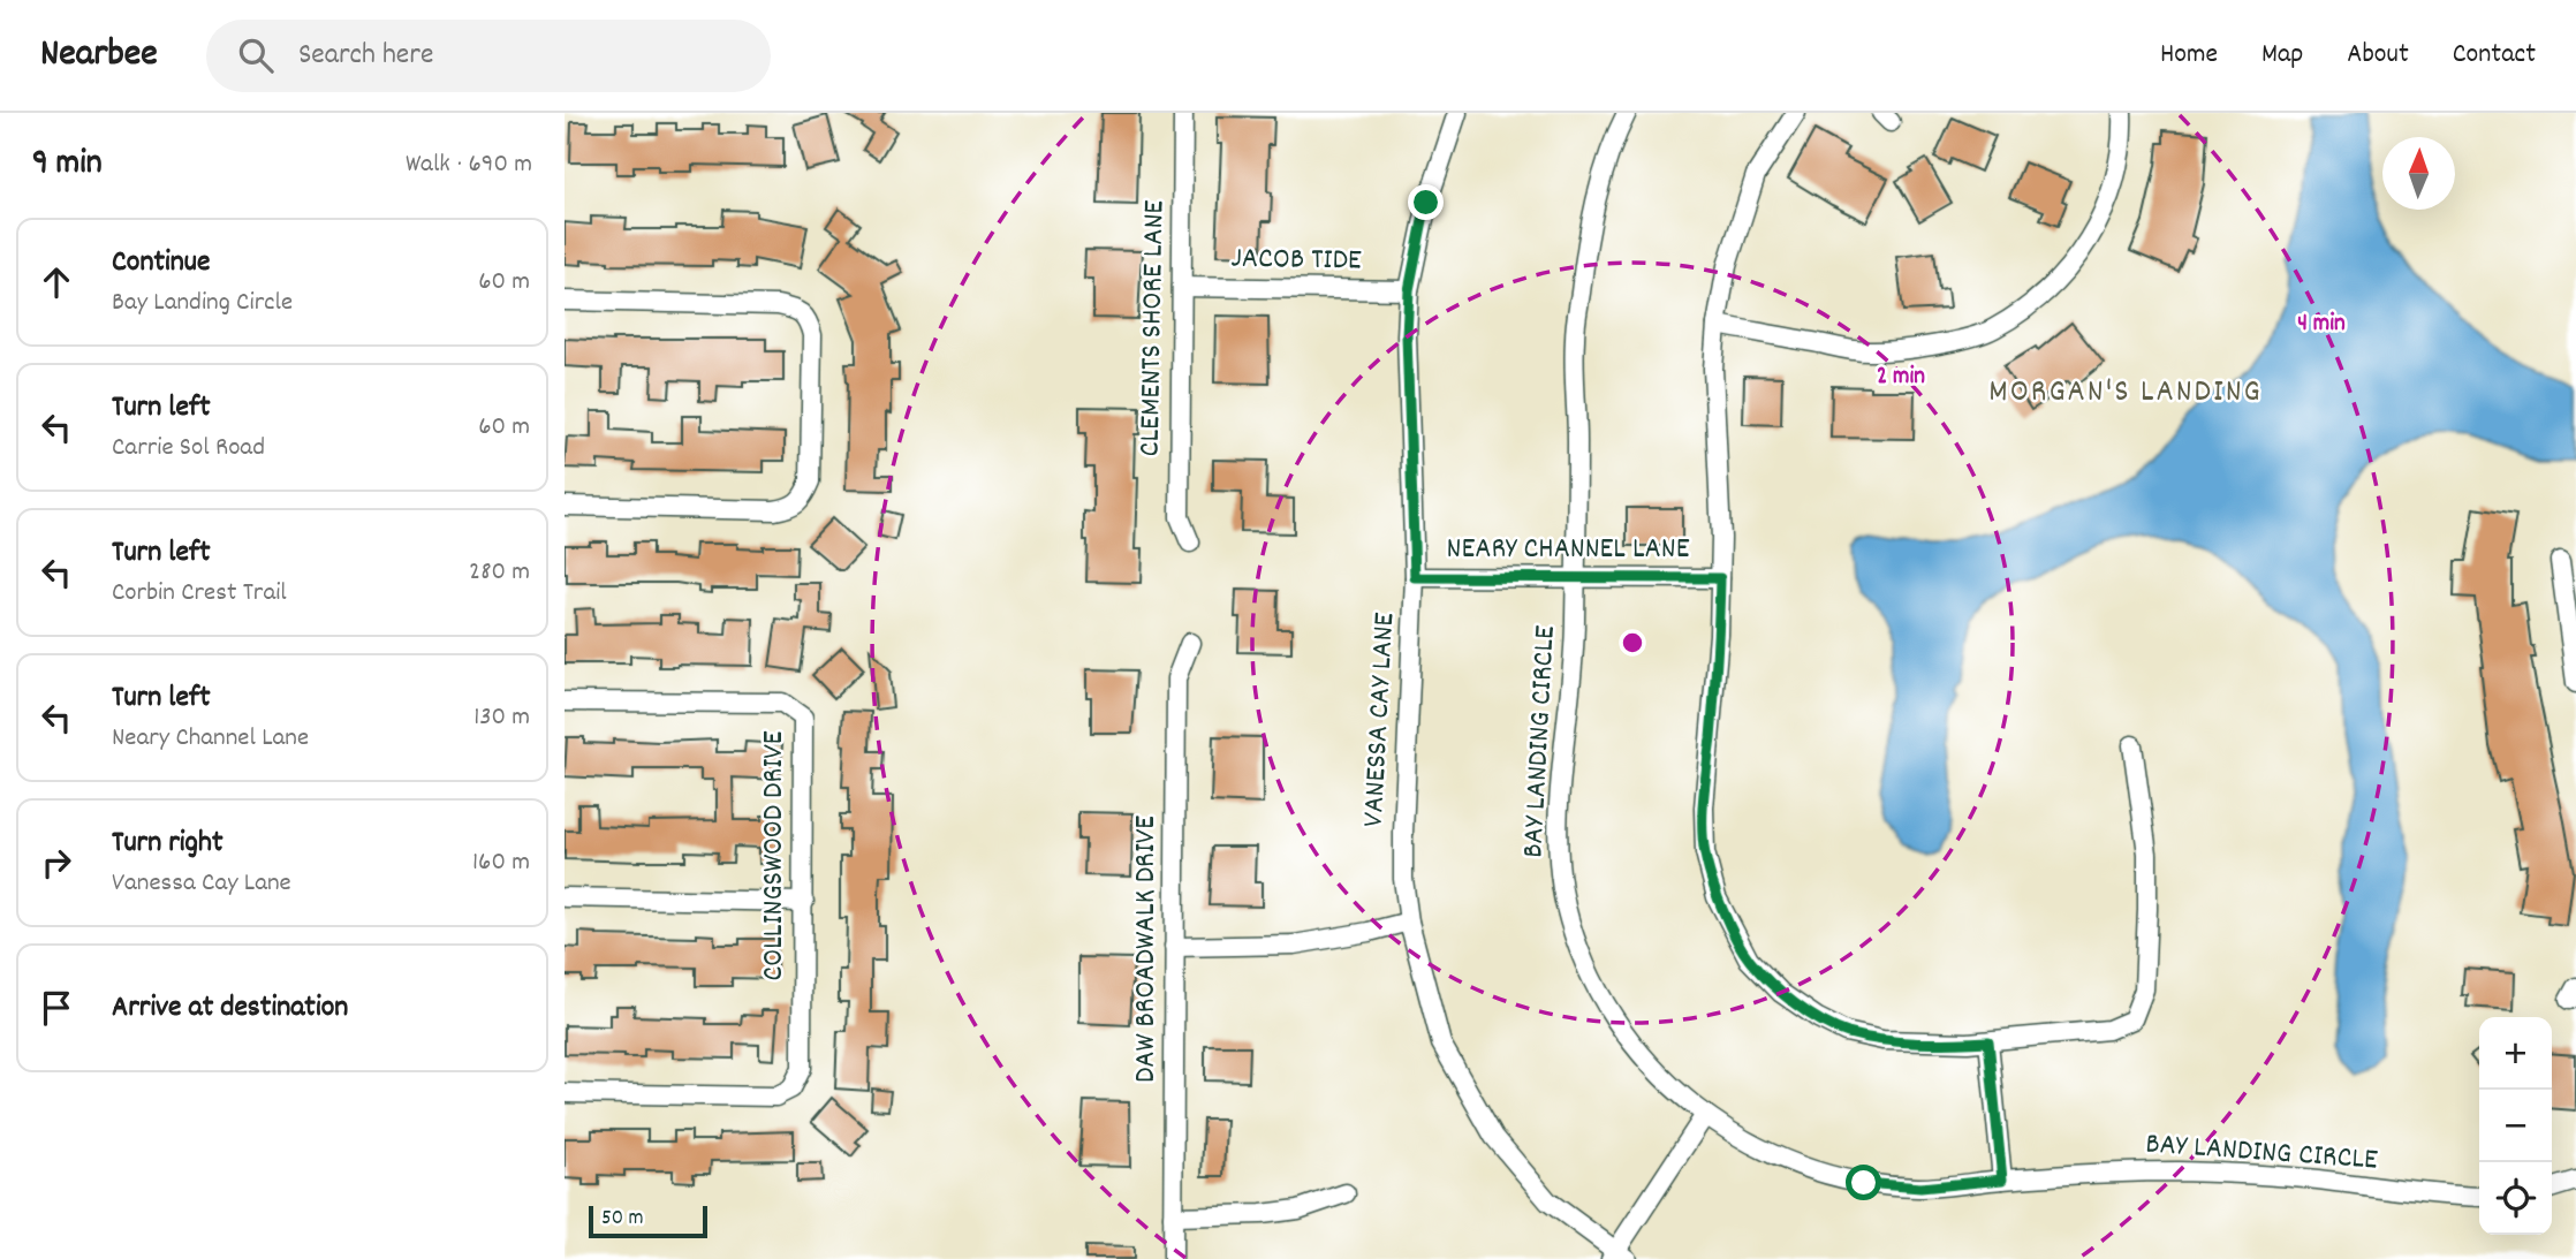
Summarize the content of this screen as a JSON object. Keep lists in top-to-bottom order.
{
  "streets": {
    "street": [
      "JACOB TIDE",
      "CLEMENTS SHORE LANE",
      "NEARY CHANNEL LANE",
      "VANESSA CAY LANE",
      "BAY LANDING CIRCLE",
      "COLLINGSWOOD DRIVE",
      "DAW BROADWALK DRIVE"
    ]
  },
  "crossings": [
    ["JACOB TIDE", "CLEMENTS SHORE LANE"],
    ["JACOB TIDE", "VANESSA CAY LANE"],
    ["NEARY CHANNEL LANE", "VANESSA CAY LANE"],
    ["NEARY CHANNEL LANE", "BAY LANDING CIRCLE"]
  ],
  "districts": ["MORGAN'S LANDING"],
  "scale_bar": "50 m",
  "north": "top",
  "page": {
    "header": "Nearbee",
    "search": "Search here",
    "nav": [
      "Home",
      "Map",
      "About",
      "Contact"
    ],
    "heading": ["9 min", "Walk · 690 m"],
    "list": [
      ["Continue", "Bay Landing Circle", "60 m"],
      ["Turn left", "Carrie Sol Road", "60 m"],
      ["Turn left", "Corbin Crest Trail", "280 m"],
      ["Turn left", "Neary Channel Lane", "130 m"],
      ["Turn right", "Vanessa Cay Lane", "160 m"],
      "Arrive at destination"
    ],
    "map_buttons": ["+", "−"],
    "scale": "50 m"
  },
  "rings": ["4 min", "2 min"]
}
